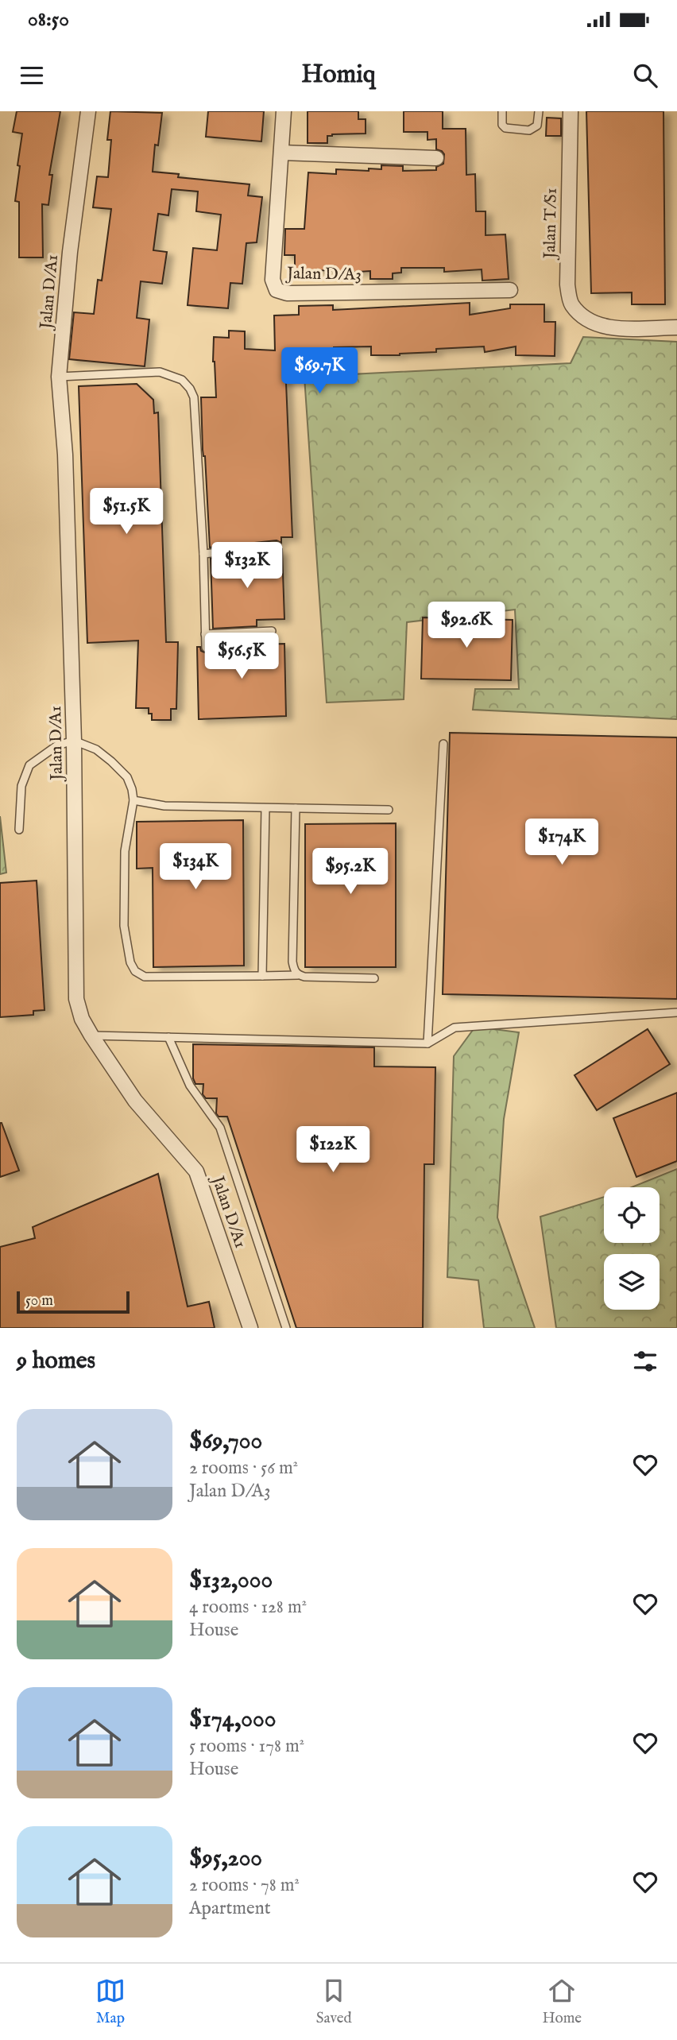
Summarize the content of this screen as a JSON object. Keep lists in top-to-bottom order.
{
  "streets": {
    "street": ["Jalan T/S1", "Jalan D/A3", "Jalan D/A1"]
  },
  "scale_bar": "50 m",
  "page": {
    "status": "08:50",
    "header": "Homiq",
    "price": [
      "$69.7K",
      "$51.5K",
      "$132K",
      "$92.6K",
      "$56.5K",
      "$174K",
      "$134K",
      "$95.2K",
      "$122K"
    ],
    "scale": "50 m",
    "heading": "9 homes",
    "list": [
      {
        "name": "$69,700",
        "note": "2 rooms · 56 m² · Jalan D/A3"
      },
      {
        "name": "$132,000",
        "note": "4 rooms · 128 m² · House"
      },
      {
        "name": "$174,000",
        "note": "5 rooms · 178 m² · House"
      },
      {
        "name": "$95,200",
        "note": "2 rooms · 78 m² · Apartment"
      }
    ],
    "tabs": ["Map", "Saved", "Home"]
  }
}
